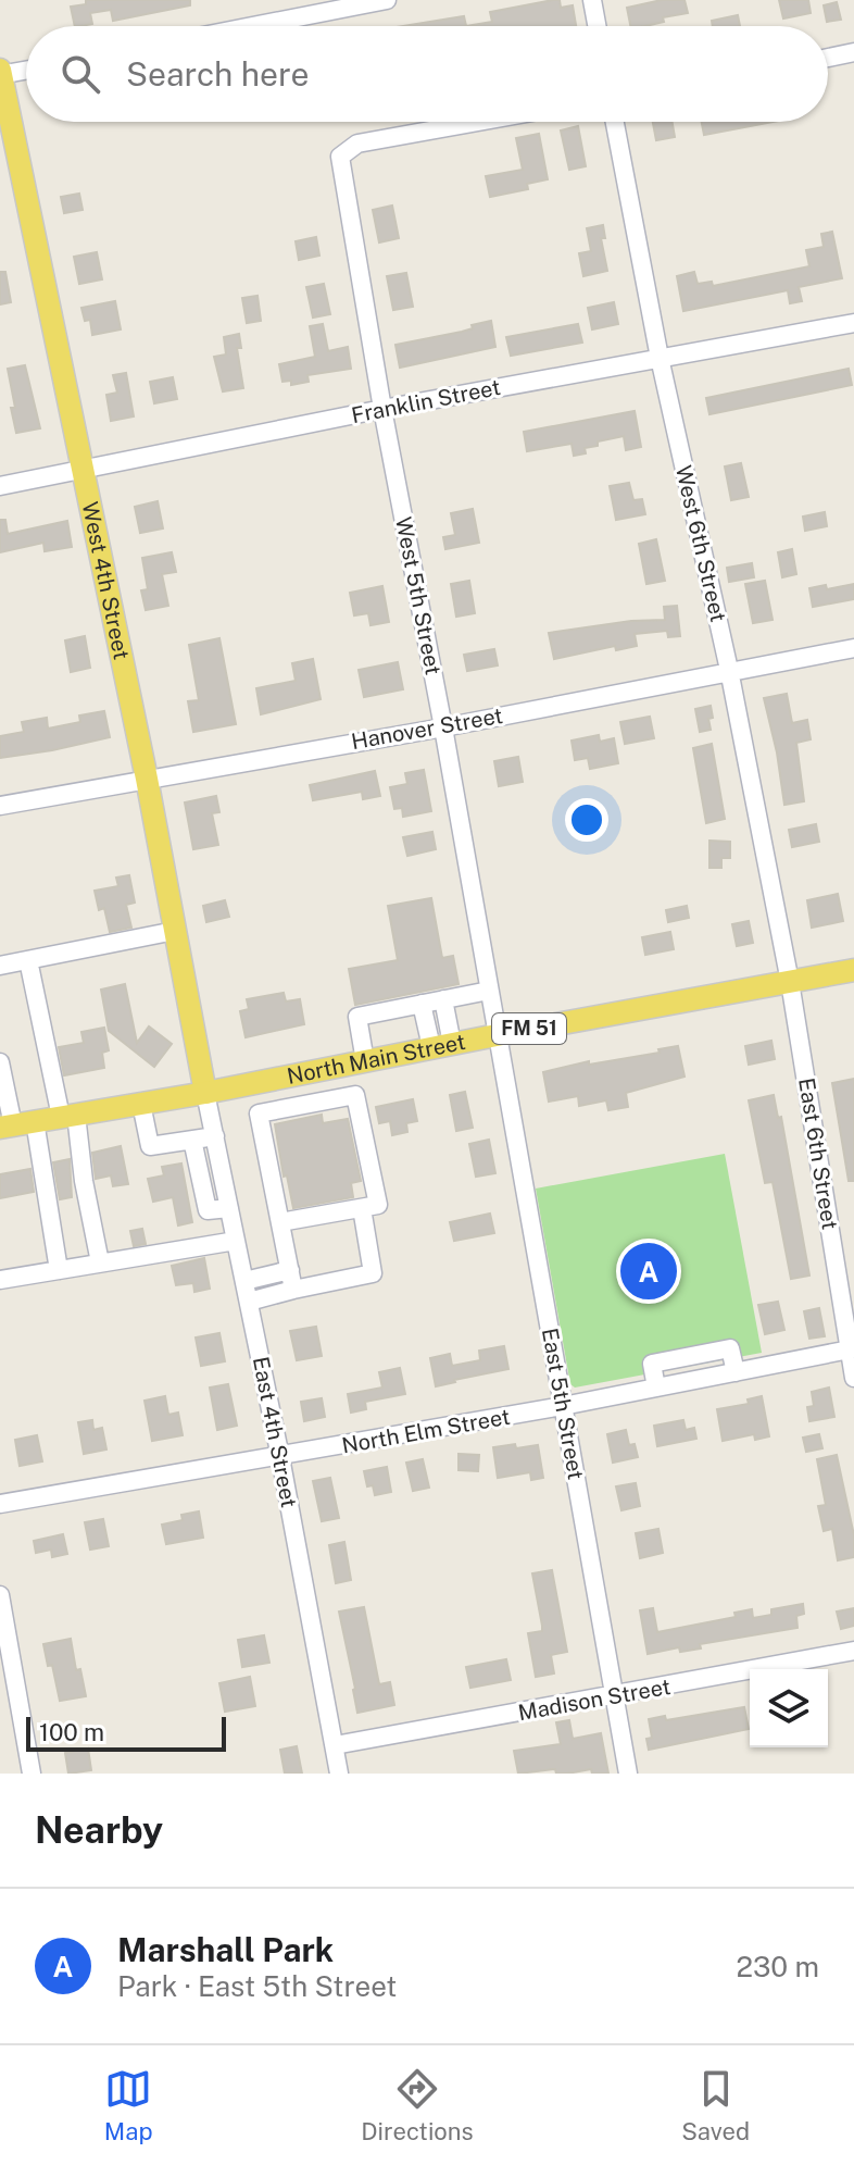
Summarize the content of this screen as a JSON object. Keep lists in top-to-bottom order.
{
  "streets": {
    "main road": ["West 4th Street", "FM 51", "North Main Street"],
    "street": [
      "Franklin Street",
      "West 6th Street",
      "West 5th Street",
      "Hanover Street",
      "East 6th Street",
      "East 5th Street",
      "North Elm Street",
      "East 4th Street",
      "Madison Street"
    ]
  },
  "crossings": [
    ["Franklin Street", "West 6th Street"],
    ["Franklin Street", "West 4th Street"],
    ["Franklin Street", "West 5th Street"],
    ["West 6th Street", "Hanover Street"],
    ["West 6th Street", "North Main Street"],
    ["West 6th Street", "East 6th Street"],
    ["West 4th Street", "Hanover Street"],
    ["West 4th Street", "North Main Street"],
    ["West 4th Street", "East 4th Street"],
    ["West 5th Street", "Hanover Street"],
    ["West 5th Street", "North Main Street"],
    ["West 5th Street", "East 5th Street"],
    ["North Main Street", "East 6th Street"],
    ["North Main Street", "East 5th Street"],
    ["North Main Street", "East 4th Street"],
    ["East 6th Street", "North Elm Street"],
    ["East 5th Street", "North Elm Street"],
    ["East 5th Street", "Madison Street"],
    ["North Elm Street", "East 4th Street"],
    ["East 4th Street", "Madison Street"]
  ],
  "scale_bar": "100 m",
  "page": {
    "search": "Search here",
    "pins": "A",
    "scale": "100 m",
    "heading": "Nearby",
    "list": [
      {
        "mark": "A",
        "name": "Marshall Park",
        "note": "Park · East 5th Street",
        "value": "230 m"
      }
    ],
    "nav": ["Map", "Directions", "Saved"]
  }
}
